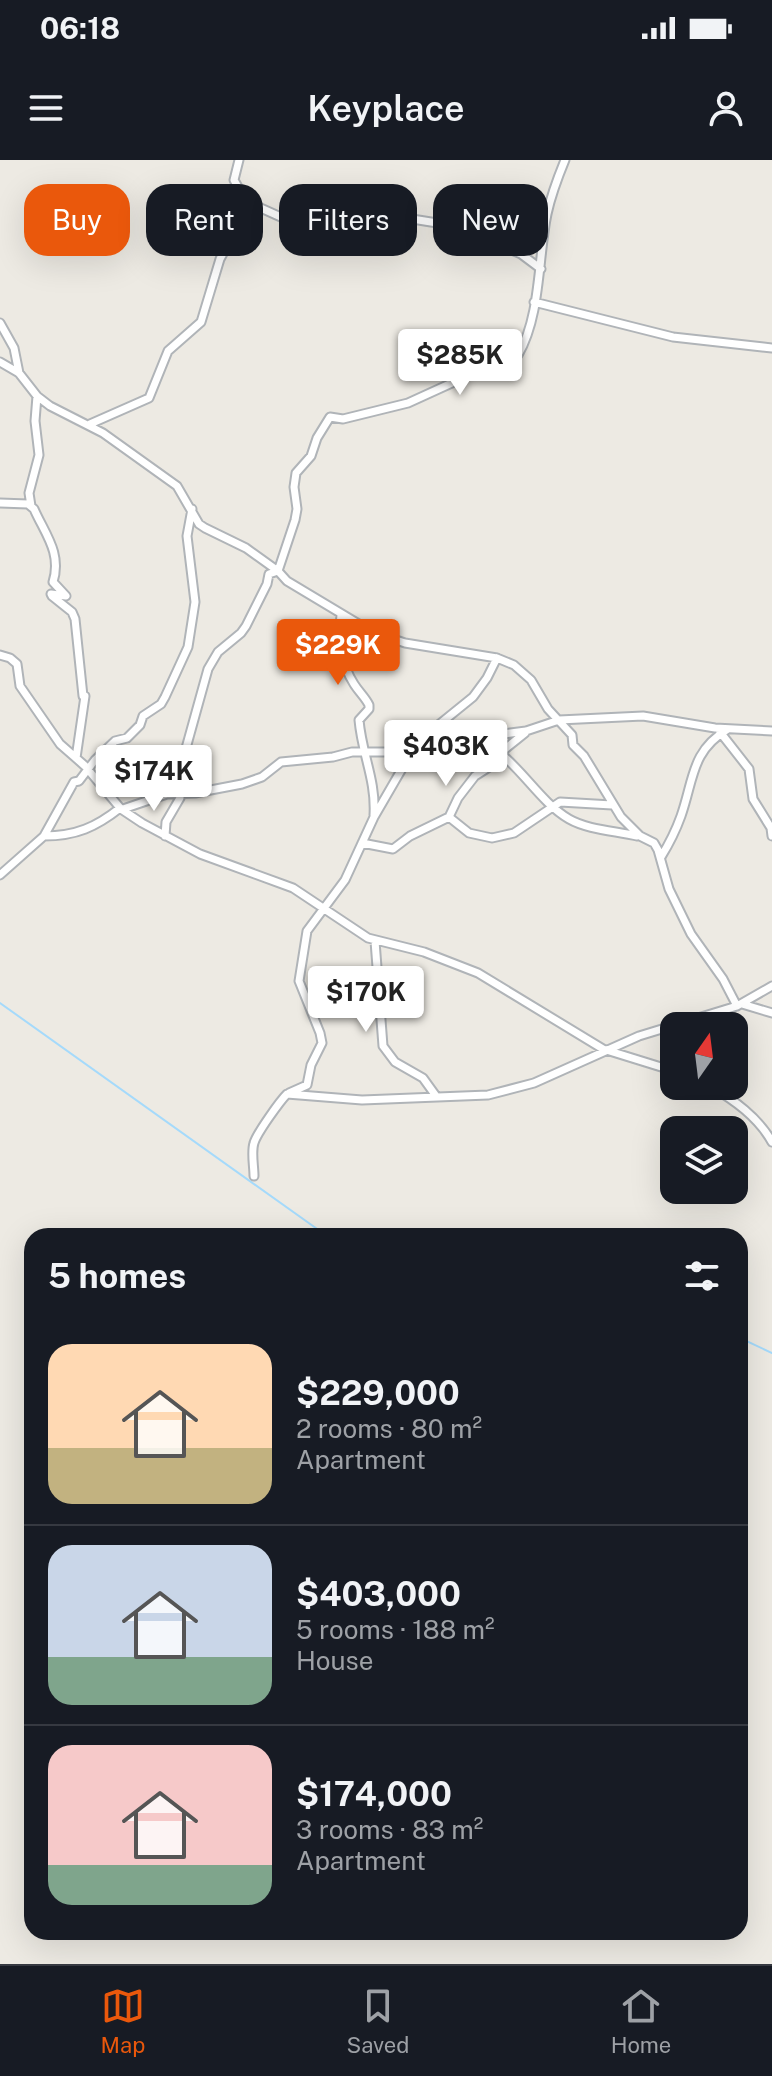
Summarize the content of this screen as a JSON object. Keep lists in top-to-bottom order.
{
  "north": "top",
  "page": {
    "status": "06:18",
    "header": "Keyplace",
    "chip": [
      "Buy",
      "Rent",
      "Filters",
      "New"
    ],
    "price": [
      "$285K",
      "$229K",
      "$403K",
      "$174K",
      "$170K"
    ],
    "heading": "5 homes",
    "list": [
      {
        "name": "$229,000",
        "note": "2 rooms · 80 m² · Apartment"
      },
      {
        "name": "$403,000",
        "note": "5 rooms · 188 m² · House"
      },
      {
        "name": "$174,000",
        "note": "3 rooms · 83 m² · Apartment"
      }
    ],
    "tabs": ["Map", "Saved", "Home"]
  }
}
